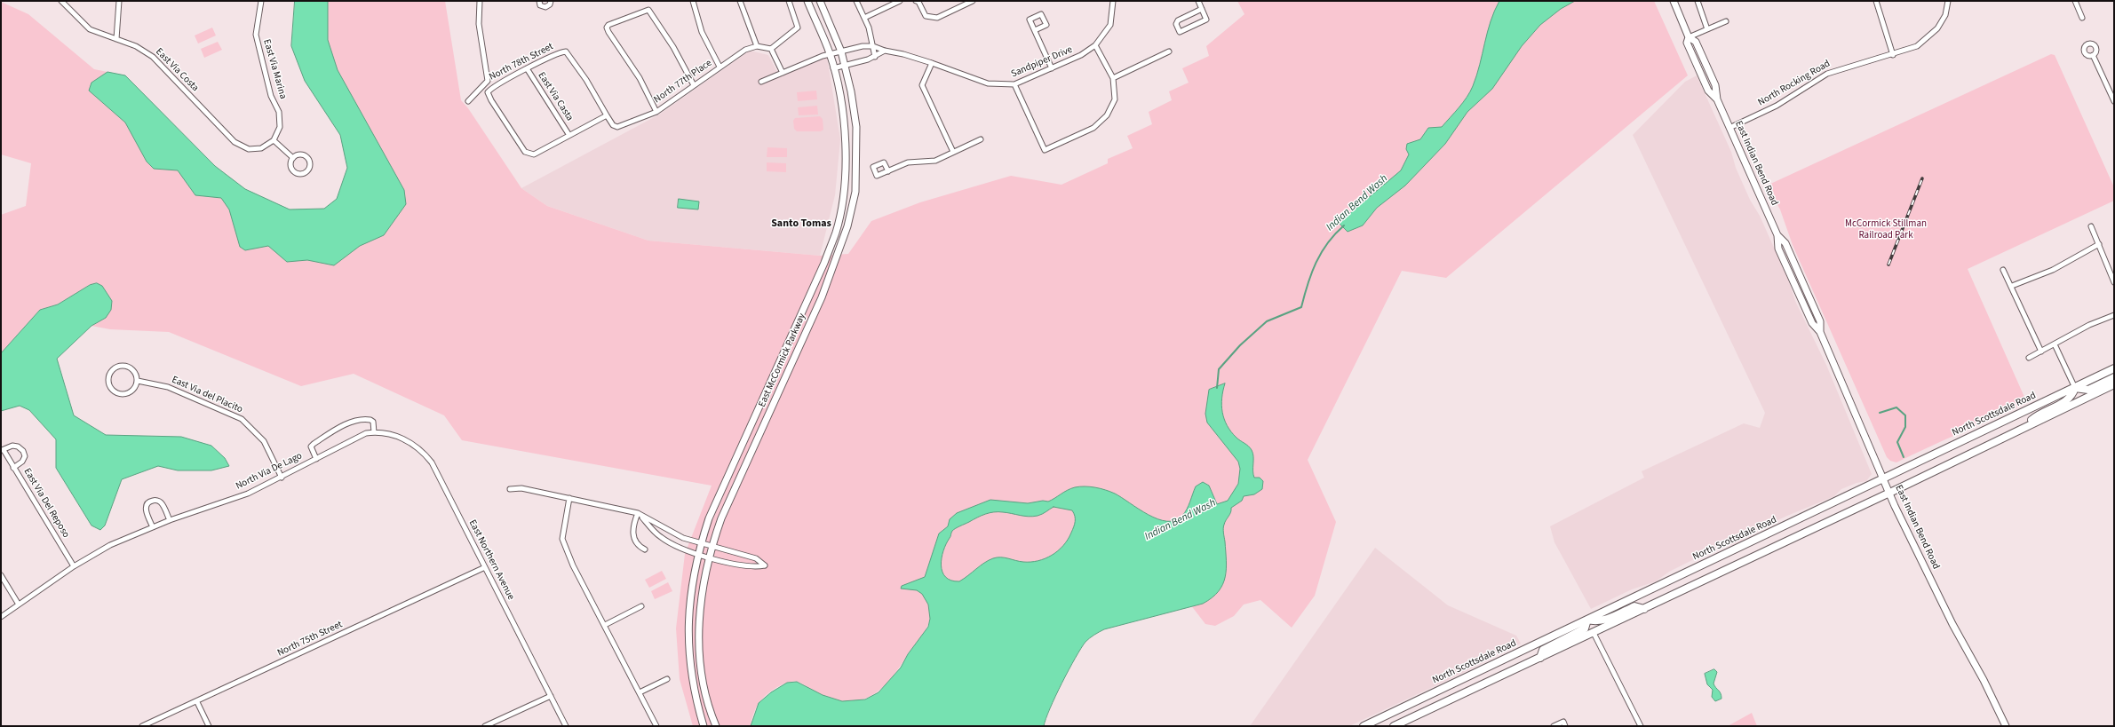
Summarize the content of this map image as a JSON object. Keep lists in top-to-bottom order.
{
  "streets": {
    "main road": ["East Indian Bend Road", "East McCormick Parkway", "North Scottsdale Road"],
    "street": [
      "North 78th Street",
      "Sandpiper Drive",
      "East Via Marina",
      "East Via Costa",
      "North 77th Place",
      "North Rocking Road",
      "East Via Casta",
      "East Via del Placito",
      "North Via De Lago",
      "East Via Del Reposo",
      "East Northern Avenue",
      "North 75th Street"
    ]
  },
  "crossings": [
    ["North 78th Street", "North 77th Place"],
    ["North 78th Street", "East Via Casta"],
    ["East Via Marina", "East Via Costa"],
    ["North Rocking Road", "East Indian Bend Road"],
    ["East Indian Bend Road", "North Scottsdale Road"],
    ["East Via del Placito", "North Via De Lago"],
    ["North Via De Lago", "East Via Del Reposo"],
    ["North Via De Lago", "East Northern Avenue"],
    ["East Northern Avenue", "North 75th Street"]
  ],
  "districts": ["Santo Tomas"],
  "water": ["Indian Bend Wash"],
  "parks": ["McCormick Stillman Railroad Park"]
}
